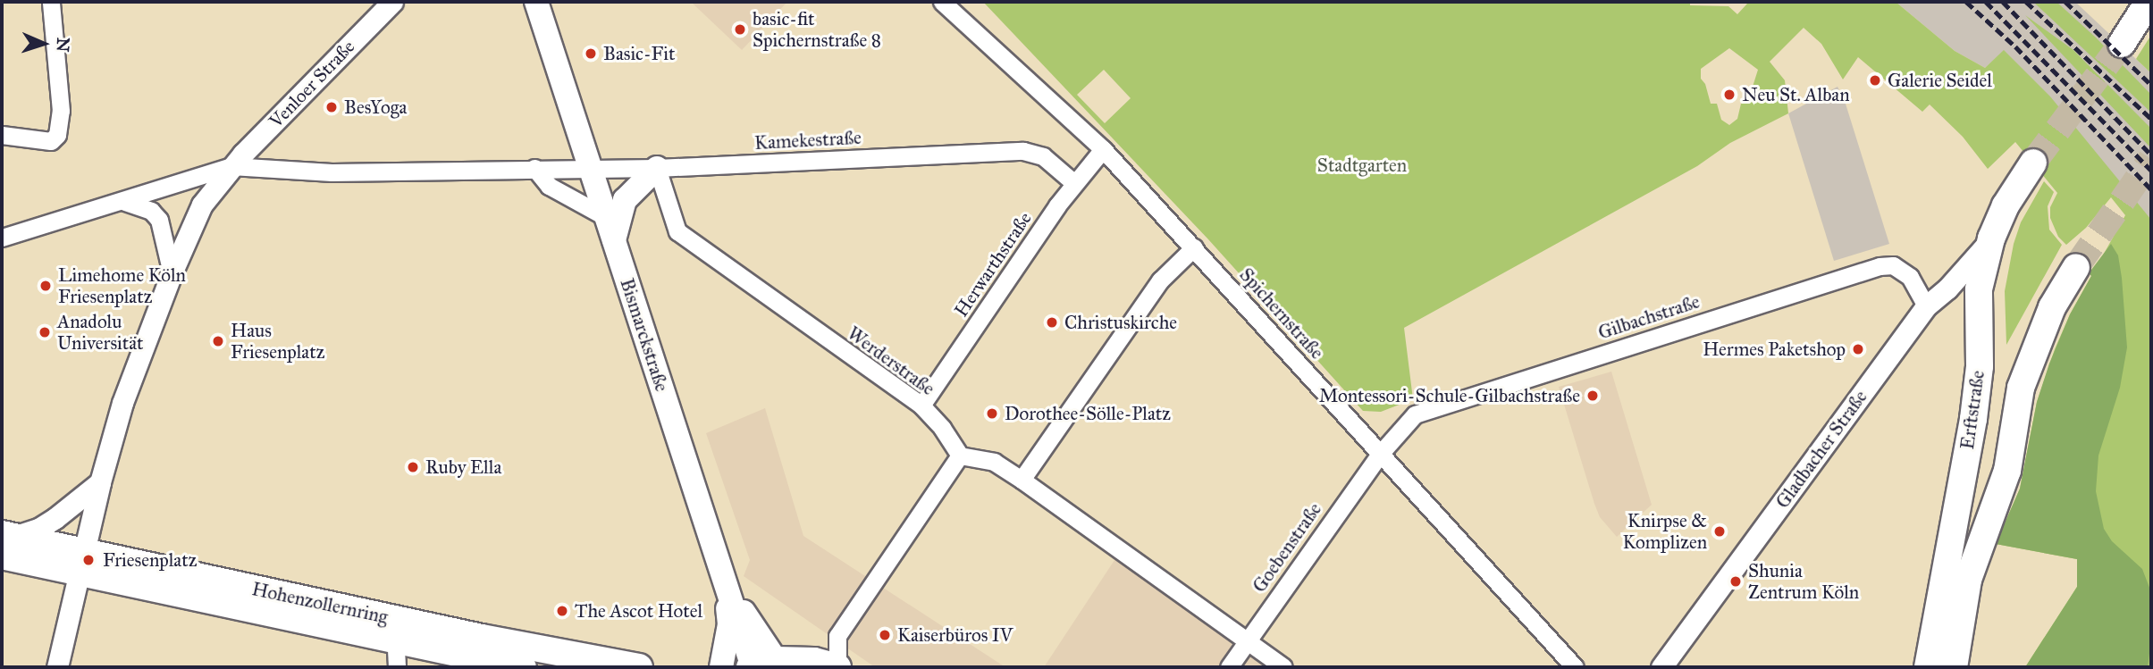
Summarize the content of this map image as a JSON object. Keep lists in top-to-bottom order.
{
  "streets": {
    "main road": ["Bismarckstraße", "Erftstraße", "Hohenzollernring"],
    "street": [
      "Venloer Straße",
      "Kamekestraße",
      "Herwarthstraße",
      "Spichernstraße",
      "Gilbachstraße",
      "Werderstraße",
      "Gladbacher Straße",
      "Goebenstraße"
    ]
  },
  "crossings": [
    ["Venloer Straße", "Kamekestraße"],
    ["Kamekestraße", "Herwarthstraße"],
    ["Kamekestraße", "Bismarckstraße"],
    ["Kamekestraße", "Werderstraße"],
    ["Herwarthstraße", "Spichernstraße"],
    ["Herwarthstraße", "Werderstraße"],
    ["Spichernstraße", "Gilbachstraße"],
    ["Spichernstraße", "Goebenstraße"],
    ["Gilbachstraße", "Gladbacher Straße"],
    ["Gilbachstraße", "Goebenstraße"],
    ["Erftstraße", "Gladbacher Straße"]
  ],
  "parks": ["Stadtgarten"],
  "places": [
    "basic-fit Spichernstraße 8",
    "Basic-Fit",
    "Galerie Seidel",
    "Neu St. Alban",
    "BesYoga",
    "Limehome Köln Friesenplatz",
    "Christuskirche",
    "Anadolu Universität",
    "Haus Friesenplatz",
    "Hermes Paketshop",
    "Montessori-Schule-Gilbachstraße",
    "Dorothee-Sölle-Platz",
    "Ruby Ella",
    "Knirpse & Komplizen",
    "Friesenplatz",
    "Shunia Zentrum Köln",
    "The Ascot Hotel",
    "Kaiserbüros IV"
  ],
  "north": "right"
}
